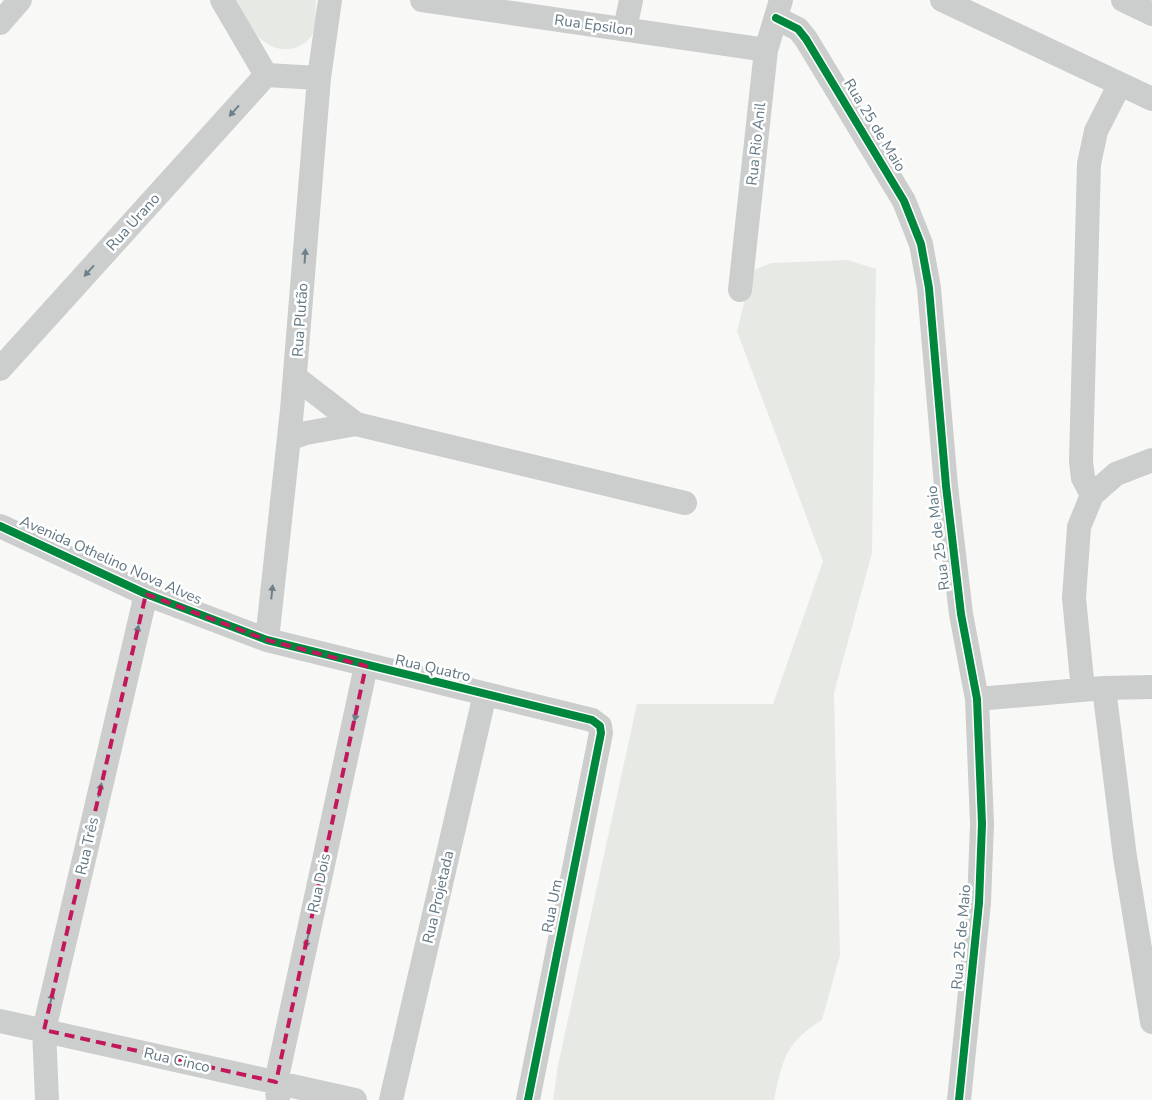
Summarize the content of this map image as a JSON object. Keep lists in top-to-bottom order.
{
  "streets": {
    "street": [
      "Rua Epsilon",
      "Rua 25 de Maio",
      "Rua Rio Anil",
      "Rua Urano",
      "Rua Plutão",
      "Avenida Othelino Nova Alves",
      "Rua Quatro",
      "Rua Três",
      "Rua Dois",
      "Rua Projetada",
      "Rua Um",
      "Rua Cinco"
    ]
  },
  "crossings": [
    ["Rua Epsilon", "Rua Rio Anil"],
    ["Rua 25 de Maio", "Rua Rio Anil"],
    ["Rua Plutão", "Avenida Othelino Nova Alves"],
    ["Rua Plutão", "Rua Quatro"],
    ["Avenida Othelino Nova Alves", "Rua Quatro"],
    ["Avenida Othelino Nova Alves", "Rua Três"],
    ["Rua Quatro", "Rua Dois"],
    ["Rua Quatro", "Rua Projetada"],
    ["Rua Quatro", "Rua Um"],
    ["Rua Três", "Rua Cinco"],
    ["Rua Dois", "Rua Cinco"]
  ],
  "one_way": [
    "Rua Urano",
    "Rua Plutão",
    "Rua Três",
    "Rua Dois"
  ]
}
